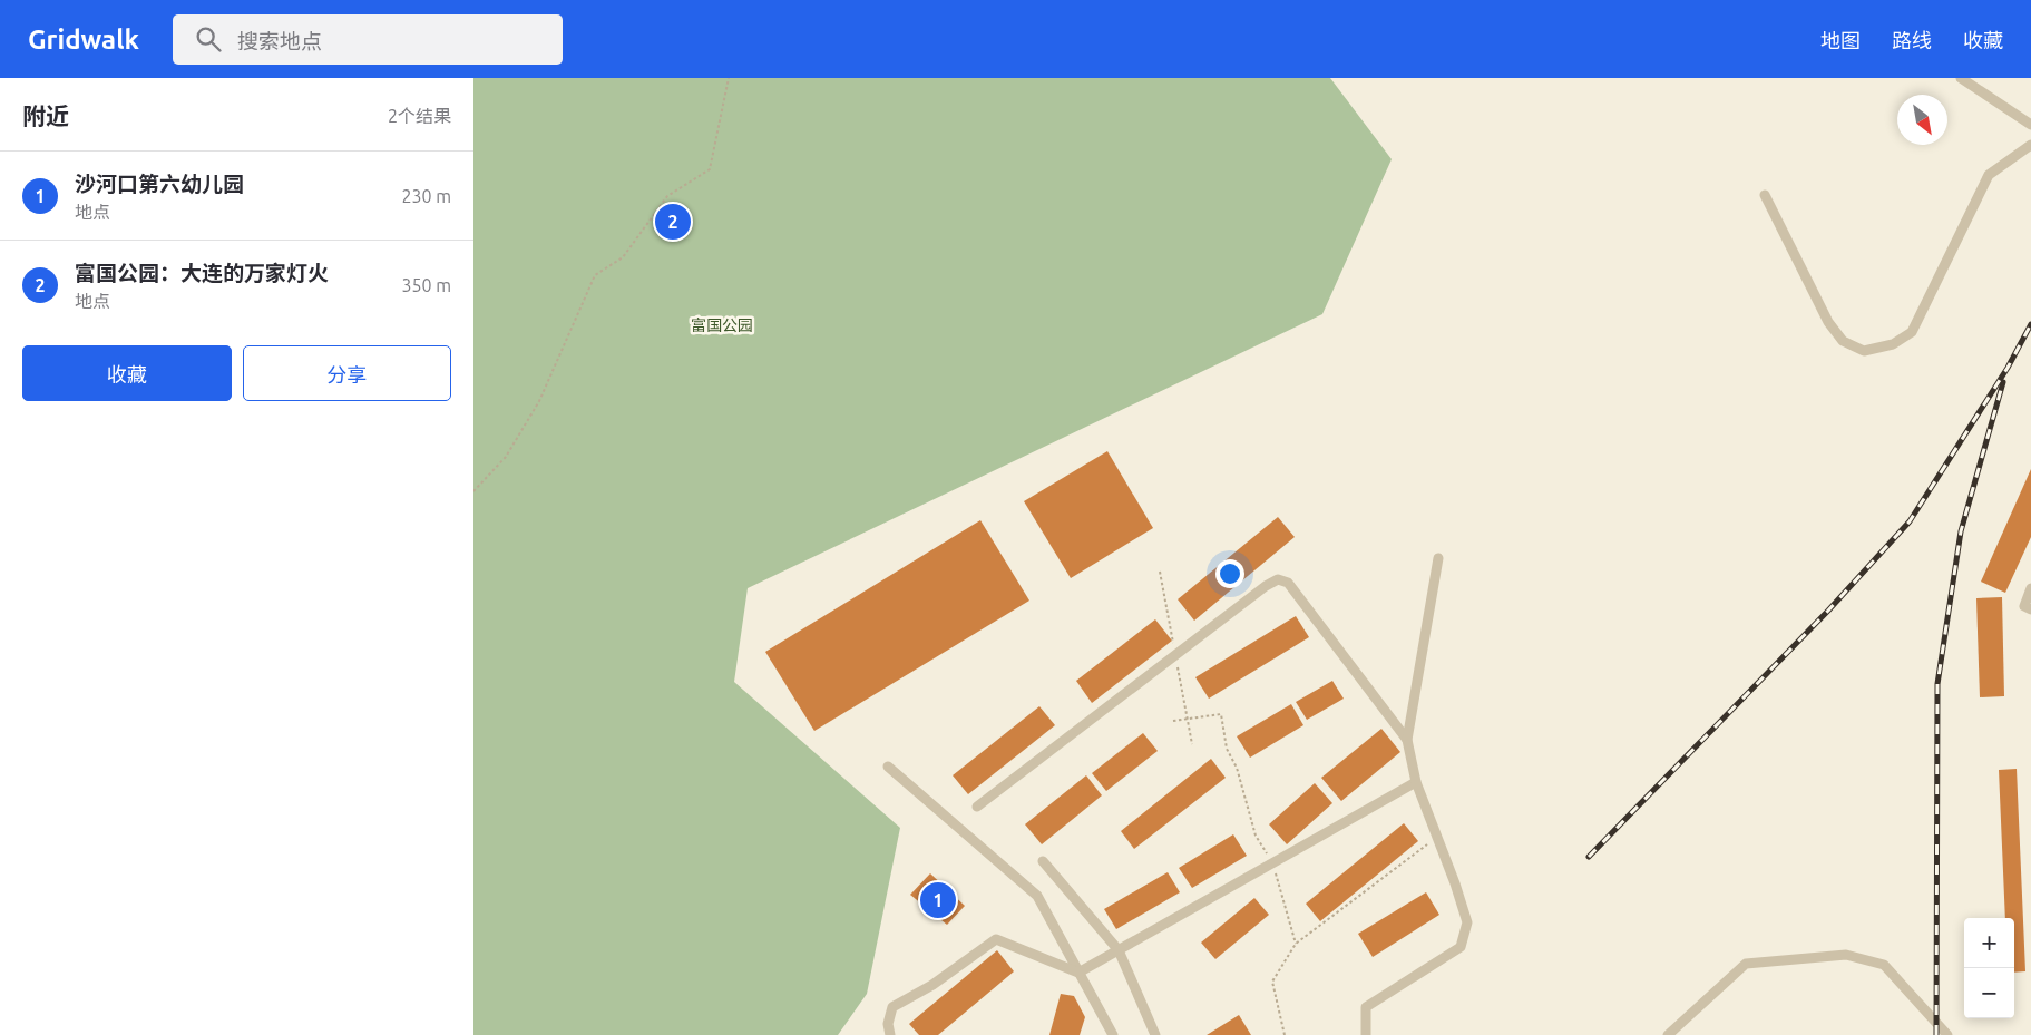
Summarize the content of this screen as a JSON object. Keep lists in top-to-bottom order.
{
  "parks": ["富国公园"],
  "north": "bottom right",
  "page": {
    "header": "Gridwalk",
    "search": "搜索地点",
    "nav": ["地图", "路线", "收藏"],
    "heading": ["附近", "2个结果"],
    "list": [
      {
        "mark": "1",
        "name": "沙河口第六幼儿园",
        "note": "地点",
        "value": "230 m"
      },
      {
        "mark": "2",
        "name": "富国公园：大连的万家灯火",
        "note": "地点",
        "value": "350 m"
      }
    ],
    "pins": ["2", "1"],
    "buttons": ["收藏", "分享"],
    "map_buttons": ["+", "−"]
  }
}
